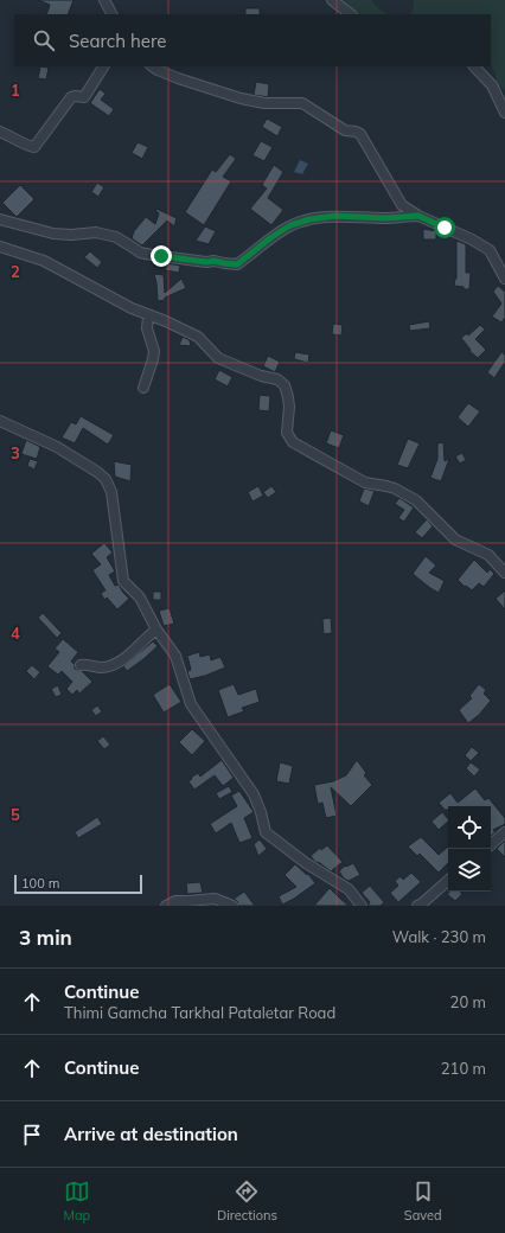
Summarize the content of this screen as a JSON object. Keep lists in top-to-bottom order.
{
  "scale_bar": "100 m",
  "page": {
    "search": "Search here",
    "scale": "100 m",
    "heading": ["3 min", "Walk · 230 m"],
    "list": [
      ["Continue", "Thimi Gamcha Tarkhal Pataletar Road", "20 m"],
      ["Continue", "210 m"],
      "Arrive at destination"
    ],
    "nav": ["Map", "Directions", "Saved"]
  },
  "grid": {
    "rows": [
      "1",
      "2",
      "3",
      "4",
      "5"
    ]
  }
}
